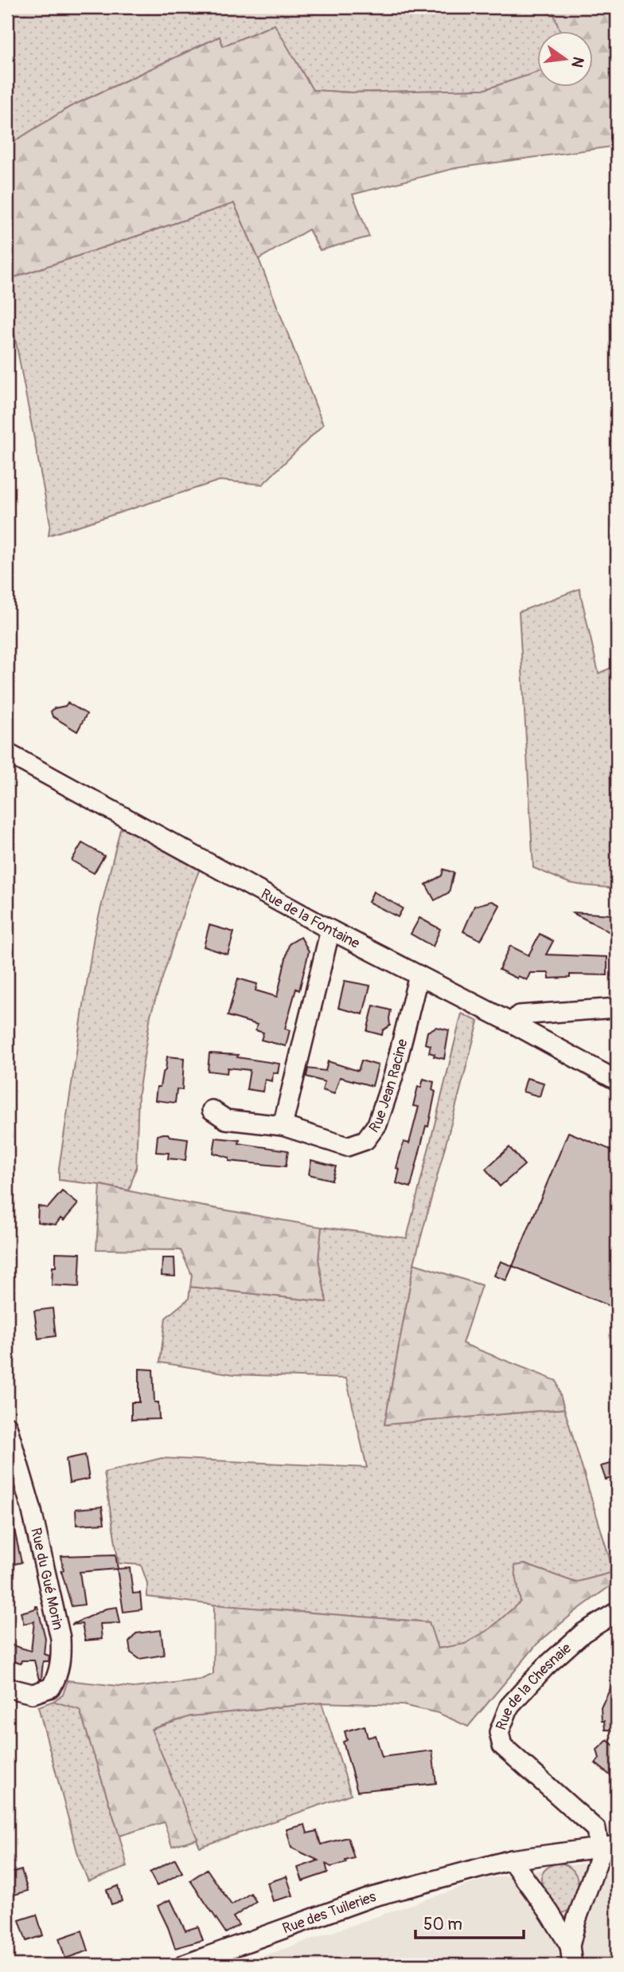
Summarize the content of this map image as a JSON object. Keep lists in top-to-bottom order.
{
  "streets": {
    "street": [
      "Rue de la Fontaine",
      "Rue Jean Racine",
      "Rue du Gué Morin",
      "Rue de la Chesnaie",
      "Rue des Tuileries"
    ]
  },
  "crossings": [
    ["Rue de la Fontaine", "Rue Jean Racine"],
    ["Rue de la Chesnaie", "Rue des Tuileries"]
  ],
  "scale_bar": "50 m",
  "north": "right"
}
